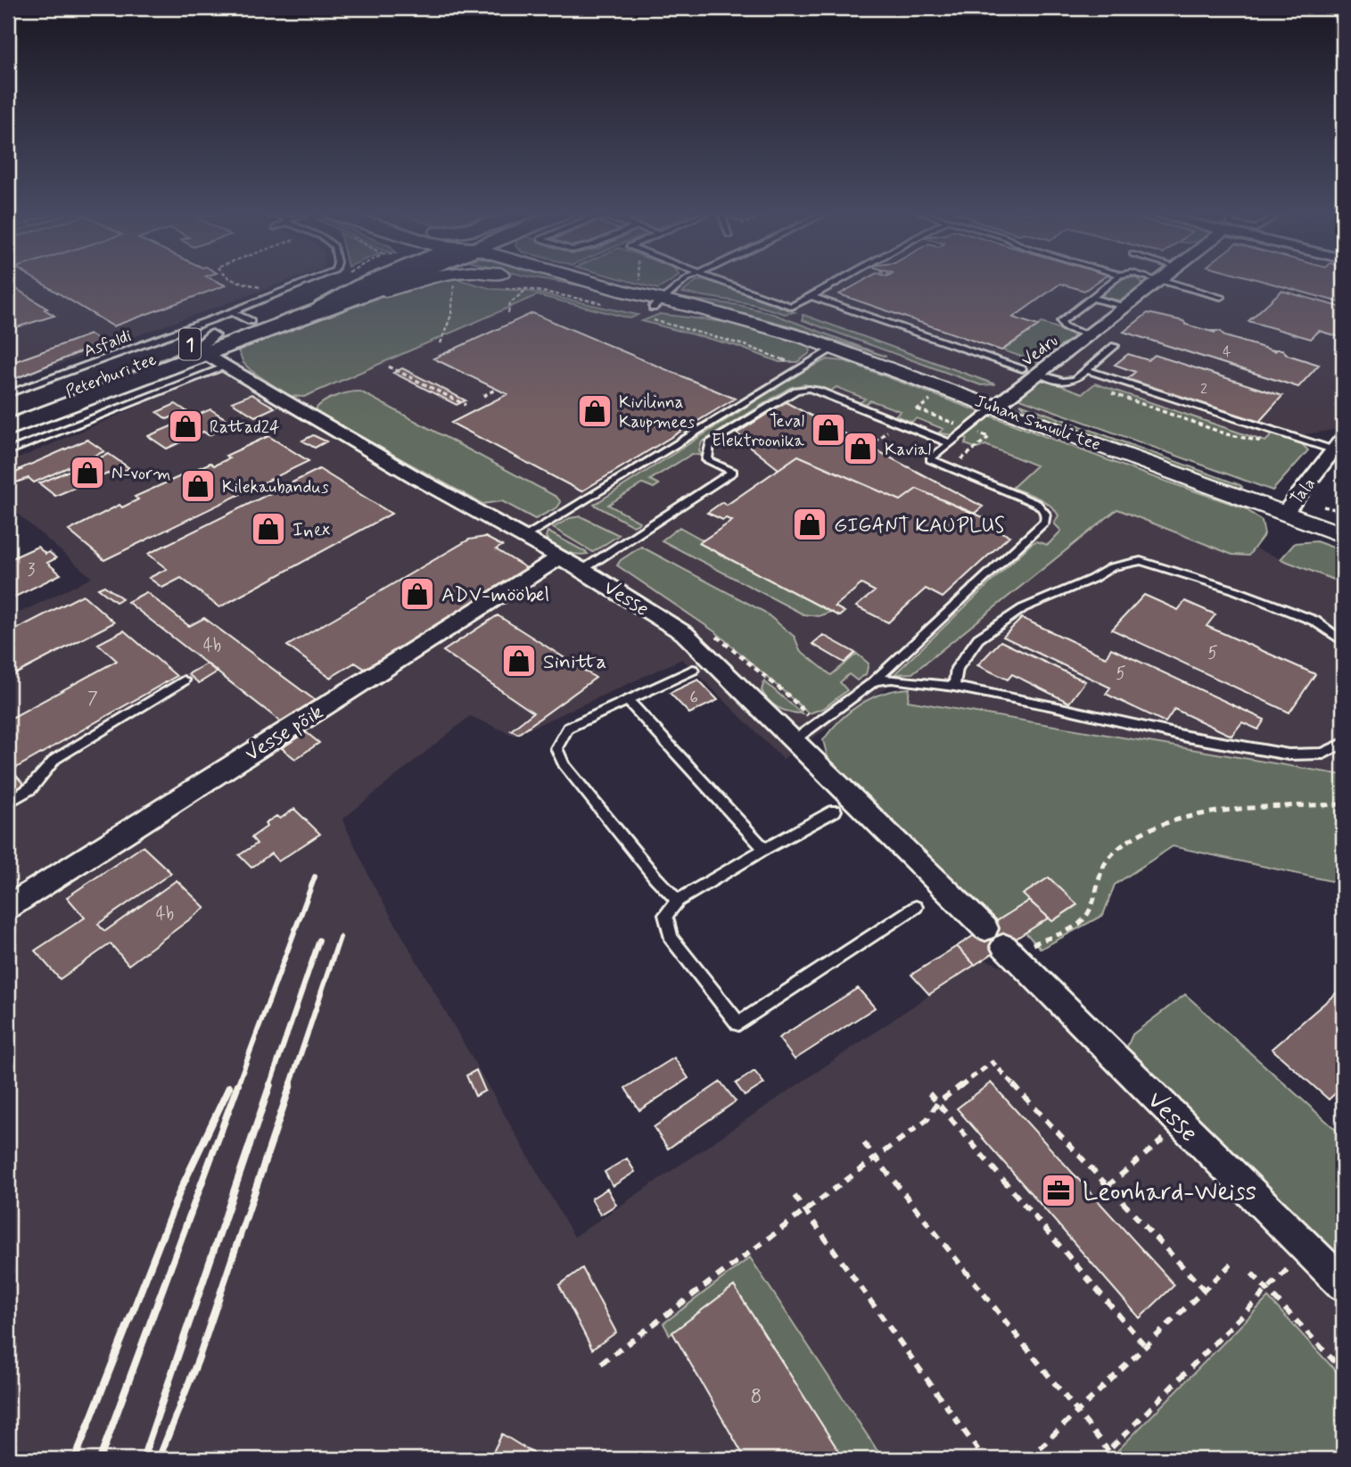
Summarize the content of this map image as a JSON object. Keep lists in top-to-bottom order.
{
  "streets": {
    "main road": ["1", "Peterburi tee", "Juhan Smuuli tee"],
    "street": [
      "Vedru",
      "Tala",
      "Vesse",
      "Vesse põik"
    ],
    "lane": ["Asfaldi"]
  },
  "crossings": [
    ["Asfaldi", "Peterburi tee"],
    ["Vedru", "Juhan Smuuli tee"],
    ["Peterburi tee", "Vesse"],
    ["Juhan Smuuli tee", "Tala"],
    ["Vesse", "Vesse põik"]
  ],
  "places": {
    "shop": [
      "Kivilinna Kaupmees",
      "Rattad24",
      "Teval Elektroonika",
      "Kavial",
      "N-vorm",
      "Kilekaubandus",
      "GIGANT KAUPLUS",
      "Inex",
      "ADV-mööbel",
      "Sinitta"
    ],
    "office": ["Leonhard-Weiss"]
  },
  "house_numbers": [
    "4",
    "2",
    "3",
    "4b",
    "5",
    "5",
    "6",
    "7",
    "4b",
    "8"
  ]
}
